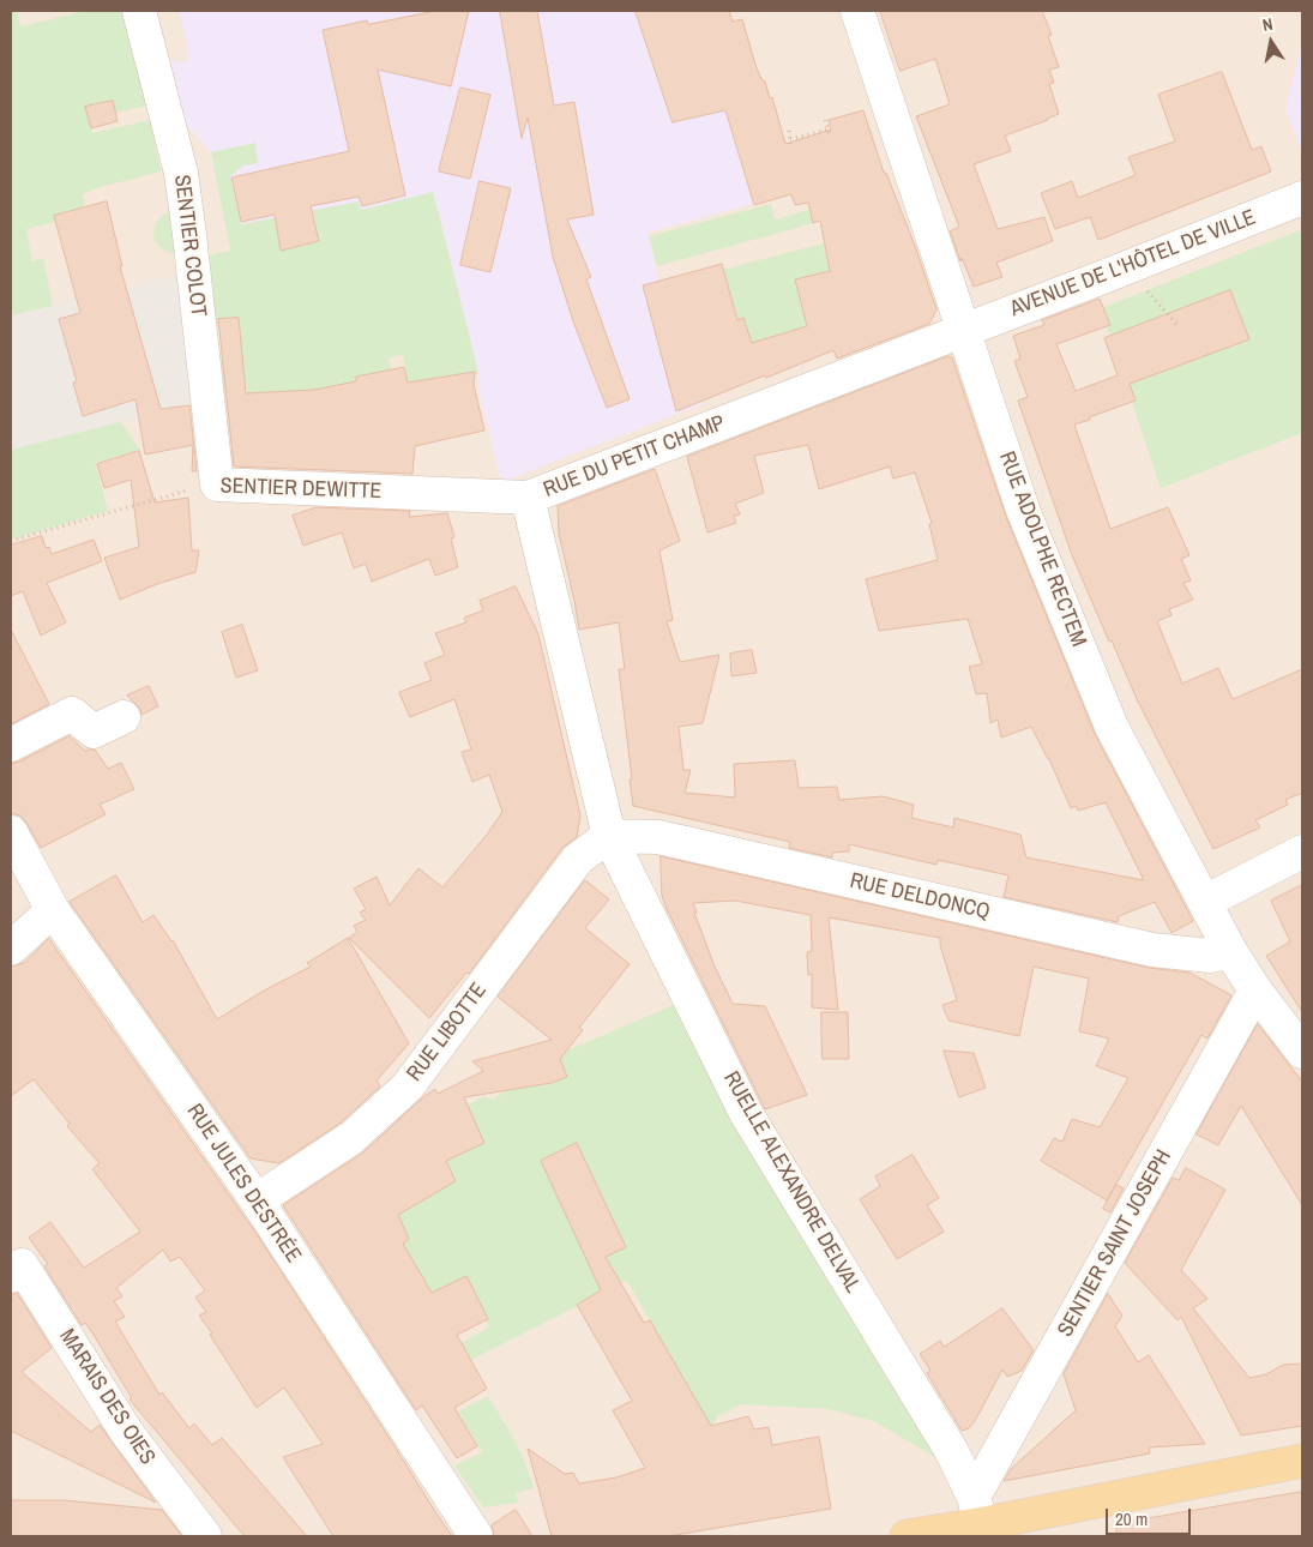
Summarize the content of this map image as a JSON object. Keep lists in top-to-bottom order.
{
  "streets": {
    "street": [
      "SENTIER COLOT",
      "AVENUE DE L'HÔTEL DE VILLE",
      "RUE DU PETIT CHAMP",
      "SENTIER DEWITTE",
      "RUE ADOLPHE RECTEM",
      "RUE DELDONCQ",
      "RUE LIBOTTE",
      "RUELLE ALEXANDRE DELVAL",
      "RUE JULES DESTRÉE",
      "SENTIER SAINT JOSEPH",
      "MARAIS DES OIES"
    ]
  },
  "crossings": [
    ["SENTIER COLOT", "SENTIER DEWITTE"],
    ["AVENUE DE L'HÔTEL DE VILLE", "RUE DU PETIT CHAMP"],
    ["AVENUE DE L'HÔTEL DE VILLE", "RUE ADOLPHE RECTEM"],
    ["RUE DU PETIT CHAMP", "SENTIER DEWITTE"],
    ["RUE DU PETIT CHAMP", "RUE ADOLPHE RECTEM"],
    ["RUE DU PETIT CHAMP", "RUE DELDONCQ"],
    ["RUE DU PETIT CHAMP", "RUE LIBOTTE"],
    ["RUE DU PETIT CHAMP", "RUELLE ALEXANDRE DELVAL"],
    ["RUE ADOLPHE RECTEM", "RUE DELDONCQ"],
    ["RUE ADOLPHE RECTEM", "SENTIER SAINT JOSEPH"],
    ["RUE DELDONCQ", "RUE LIBOTTE"],
    ["RUE DELDONCQ", "RUELLE ALEXANDRE DELVAL"],
    ["RUE LIBOTTE", "RUELLE ALEXANDRE DELVAL"],
    ["RUE LIBOTTE", "RUE JULES DESTRÉE"],
    ["RUELLE ALEXANDRE DELVAL", "SENTIER SAINT JOSEPH"]
  ],
  "scale_bar": "20 m",
  "north": "top"
}
